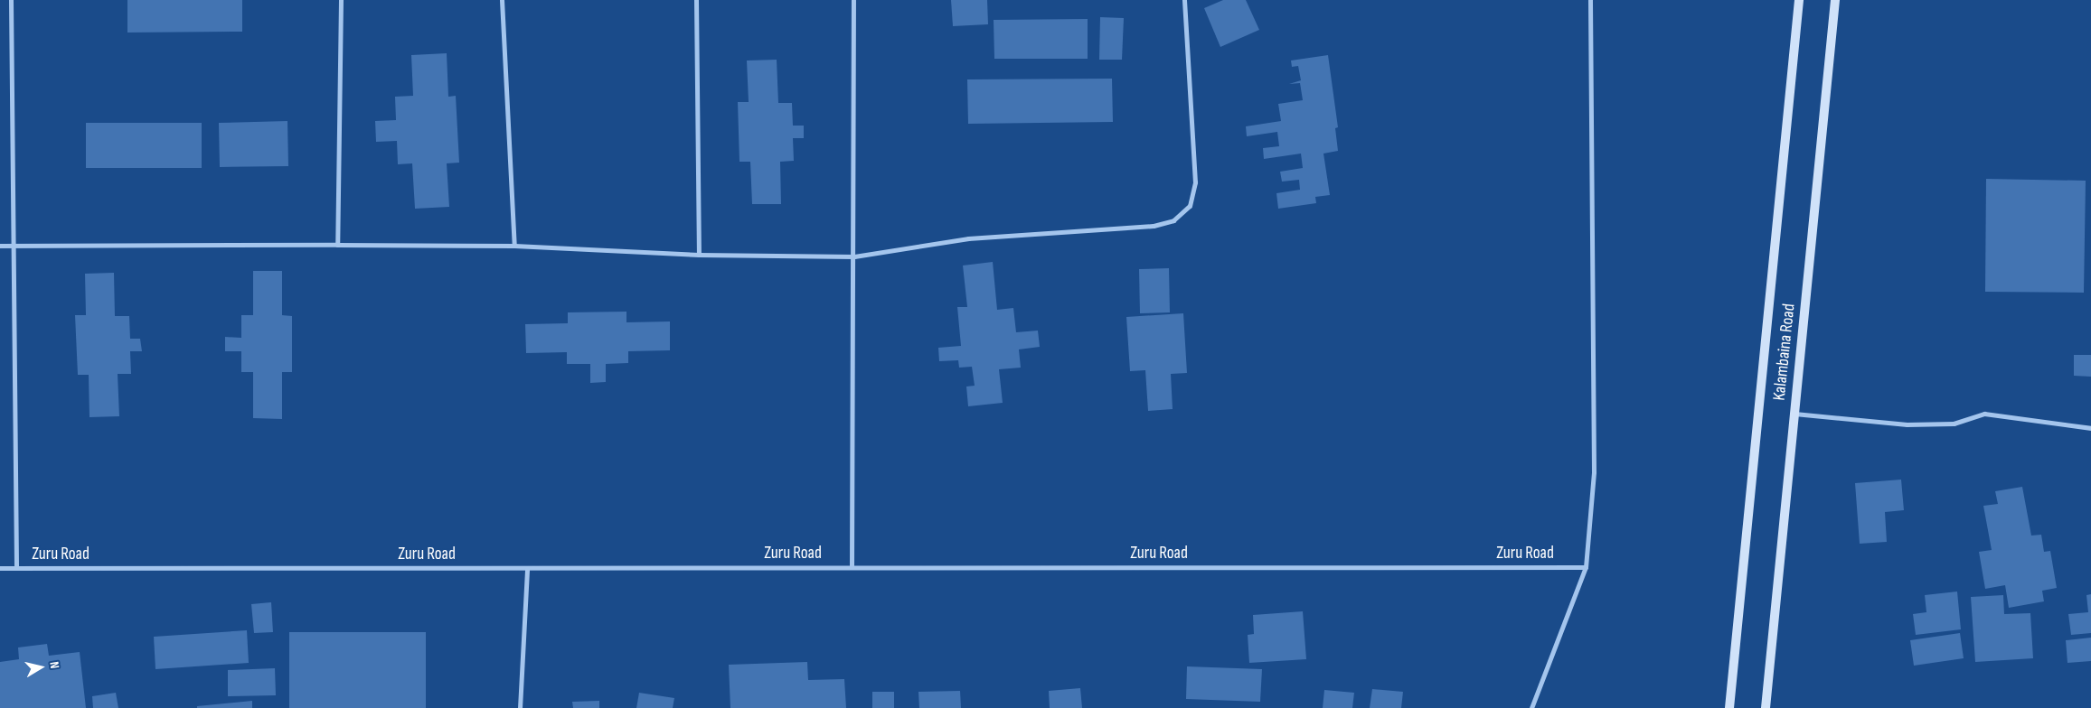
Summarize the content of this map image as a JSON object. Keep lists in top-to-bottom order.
{
  "streets": {
    "main road": ["Kalambaina Road"],
    "street": ["Zuru Road"]
  },
  "north": "right"
}
